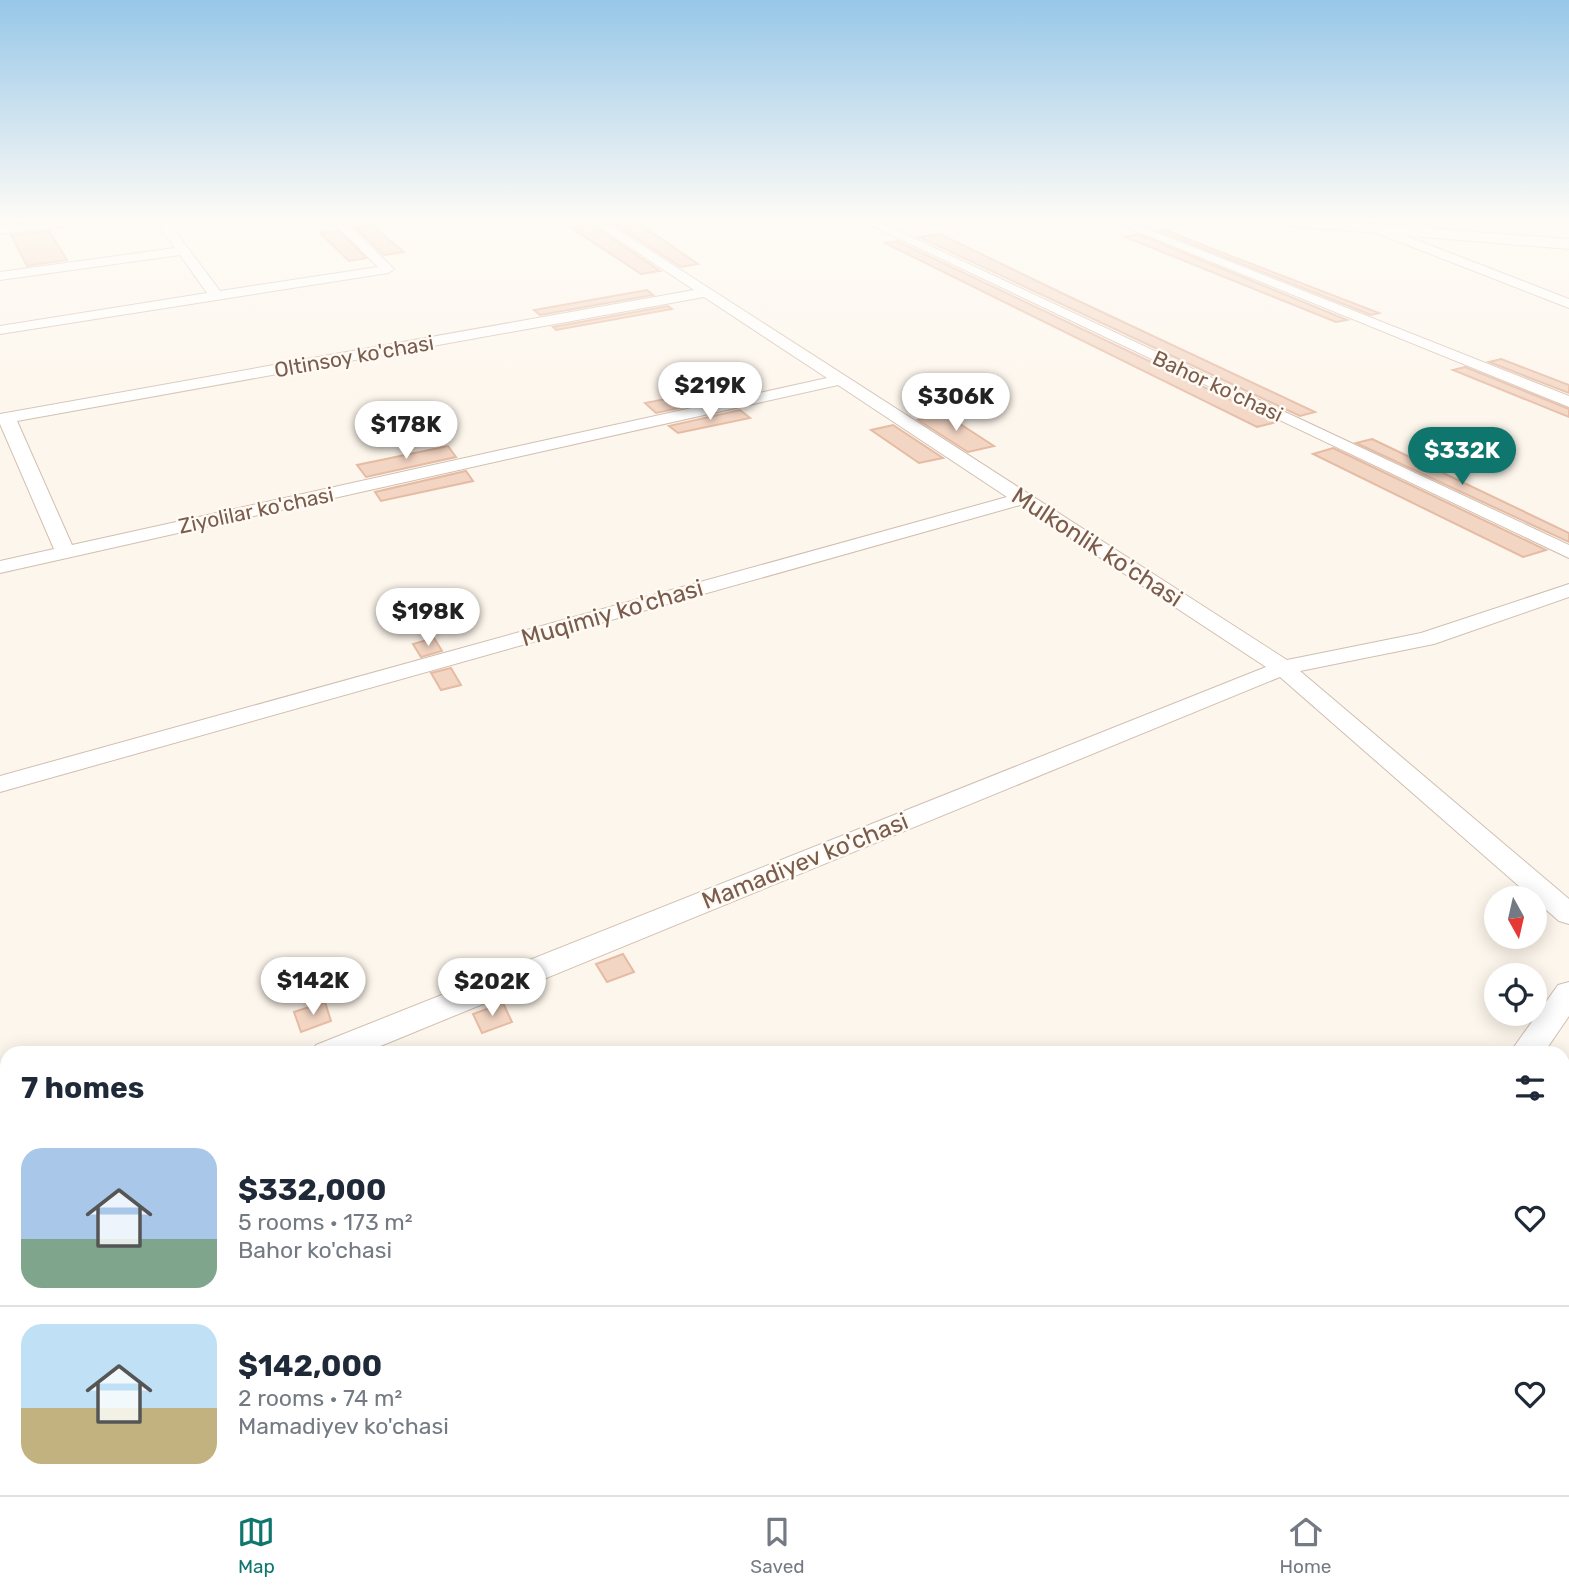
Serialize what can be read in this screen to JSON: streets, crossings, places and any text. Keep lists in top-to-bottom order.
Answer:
{
  "streets": {
    "street": [
      "Oltinsoy ko'chasi",
      "Bahor ko'chasi",
      "Ziyolilar ko'chasi",
      "Mulkonlik ko'chasi",
      "Muqimiy ko'chasi",
      "Mamadiyev ko'chasi"
    ]
  },
  "crossings": [
    ["Oltinsoy ko'chasi", "Mulkonlik ko'chasi"],
    ["Ziyolilar ko'chasi", "Mulkonlik ko'chasi"],
    ["Mulkonlik ko'chasi", "Muqimiy ko'chasi"],
    ["Mulkonlik ko'chasi", "Mamadiyev ko'chasi"]
  ],
  "north": "bottom",
  "page": {
    "price": [
      "$219K",
      "$306K",
      "$178K",
      "$332K",
      "$198K",
      "$142K",
      "$202K"
    ],
    "heading": "7 homes",
    "list": [
      {
        "name": "$332,000",
        "note": "5 rooms · 173 m² · Bahor ko'chasi"
      },
      {
        "name": "$142,000",
        "note": "2 rooms · 74 m² · Mamadiyev ko'chasi"
      }
    ],
    "tabs": ["Map", "Saved", "Home"]
  }
}
